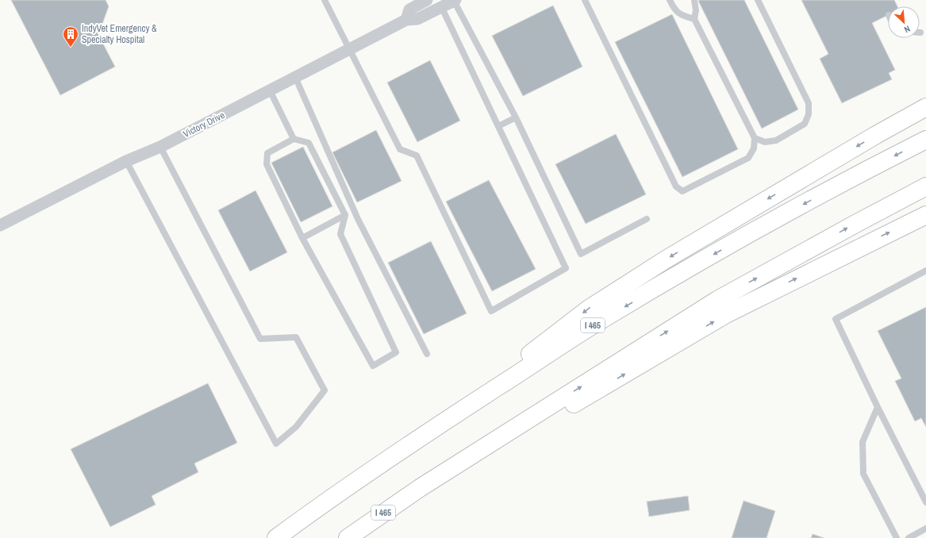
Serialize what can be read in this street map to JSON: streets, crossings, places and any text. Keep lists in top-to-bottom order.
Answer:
{
  "streets": {
    "highway": ["I 465"],
    "street": ["Victory Drive"]
  },
  "places": {
    "building": ["IndyVet Emergency & Specialty Hospital"]
  },
  "north": "bottom right"
}
